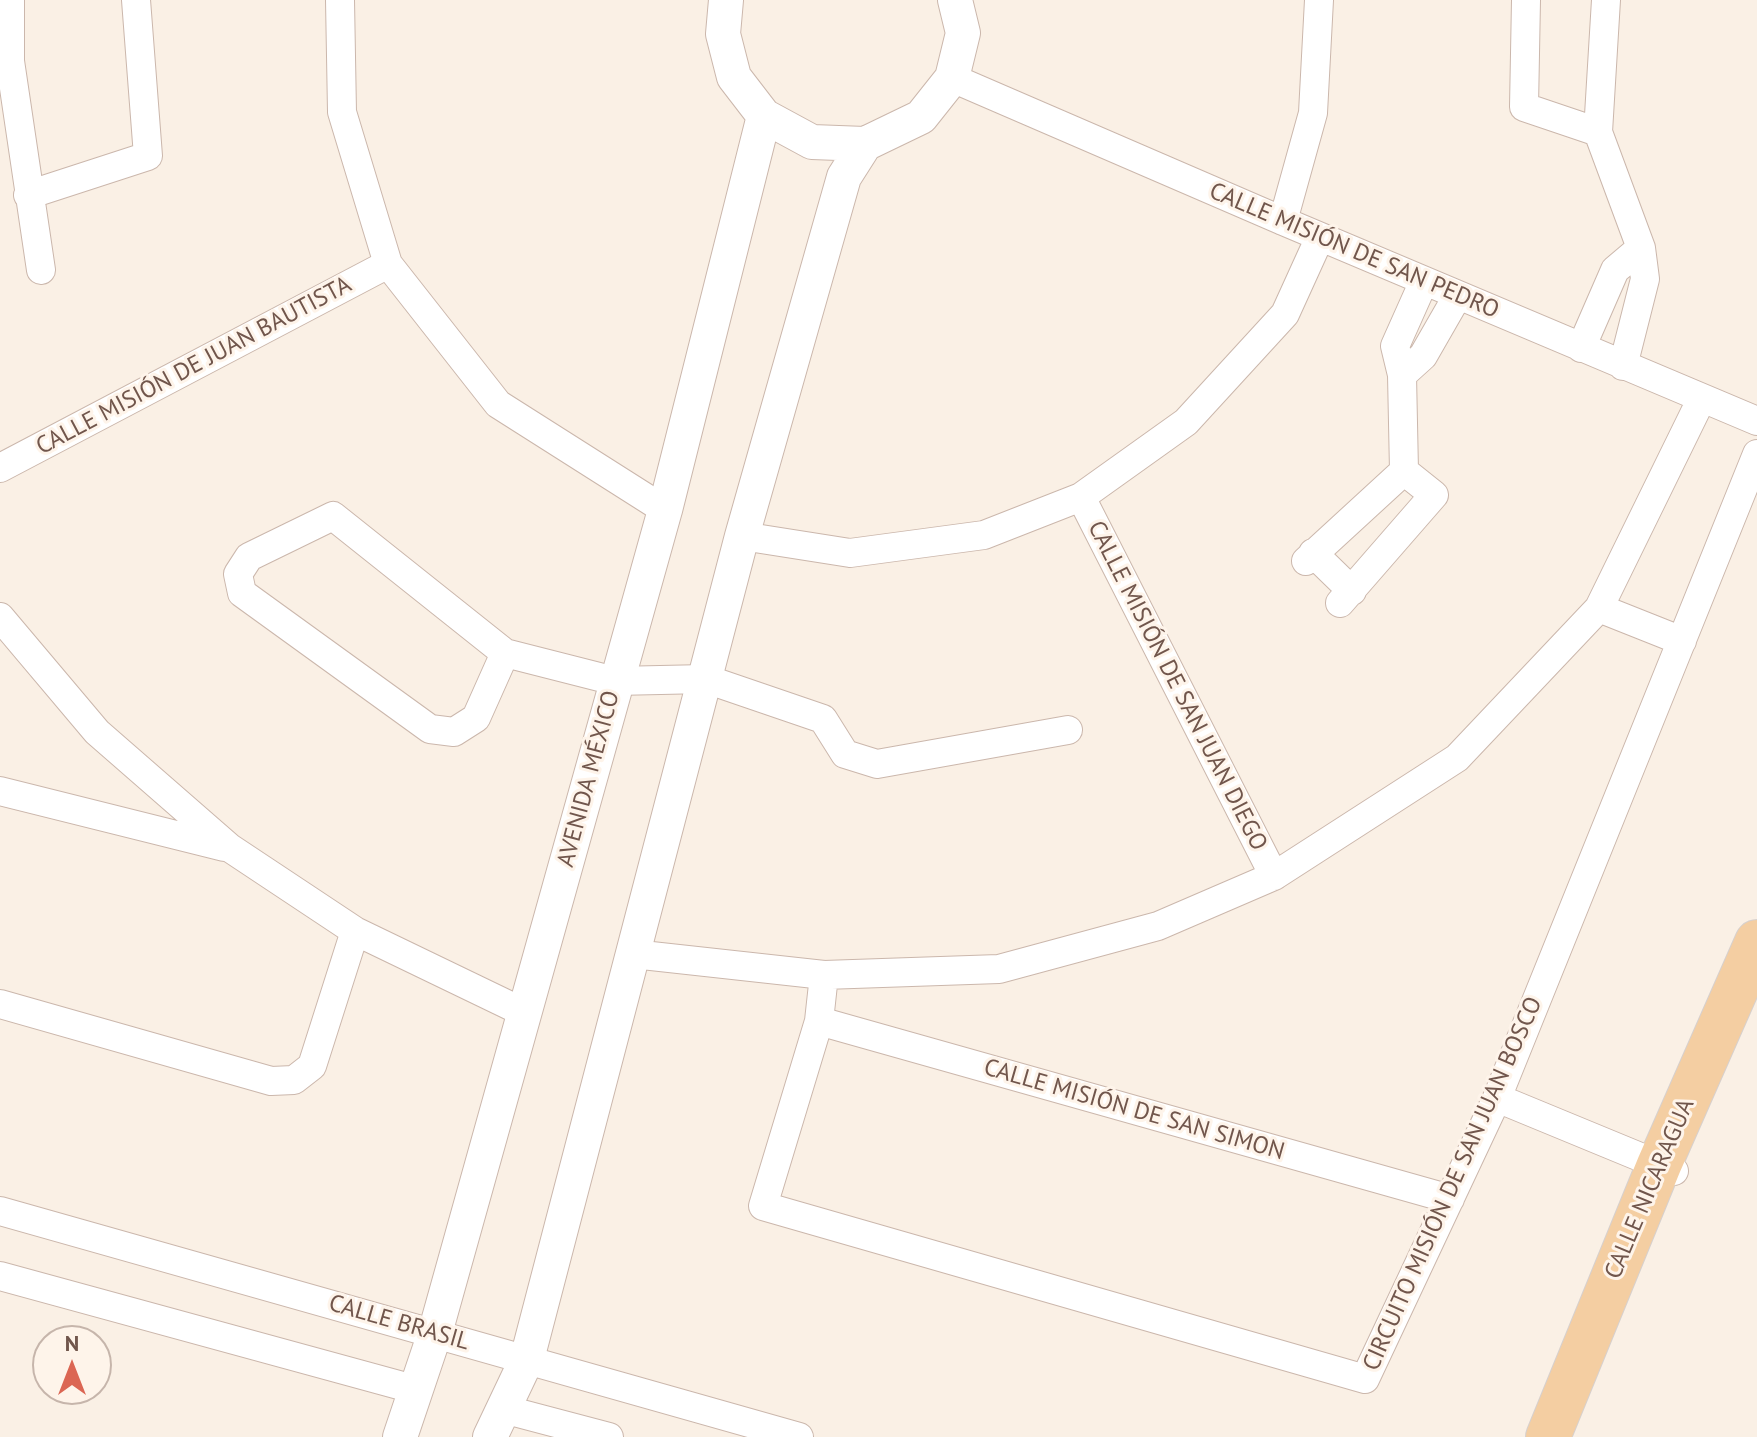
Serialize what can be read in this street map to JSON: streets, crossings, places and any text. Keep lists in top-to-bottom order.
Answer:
{
  "streets": {
    "main road": ["CALLE NICARAGUA"],
    "street": [
      "CALLE MISIÓN DE SAN PEDRO",
      "CALLE MISIÓN DE JUAN BAUTISTA",
      "CALLE MISIÓN DE SAN JUAN DIEGO",
      "AVENIDA MÉXICO",
      "CALLE MISIÓN DE SAN SIMON",
      "CIRCUITO MISIÓN DE SAN JUAN BOSCO",
      "CALLE BRASIL"
    ]
  },
  "crossings": [
    ["AVENIDA MÉXICO", "CALLE BRASIL"],
    ["CALLE MISIÓN DE SAN SIMON", "CIRCUITO MISIÓN DE SAN JUAN BOSCO"]
  ],
  "north": "top"
}
